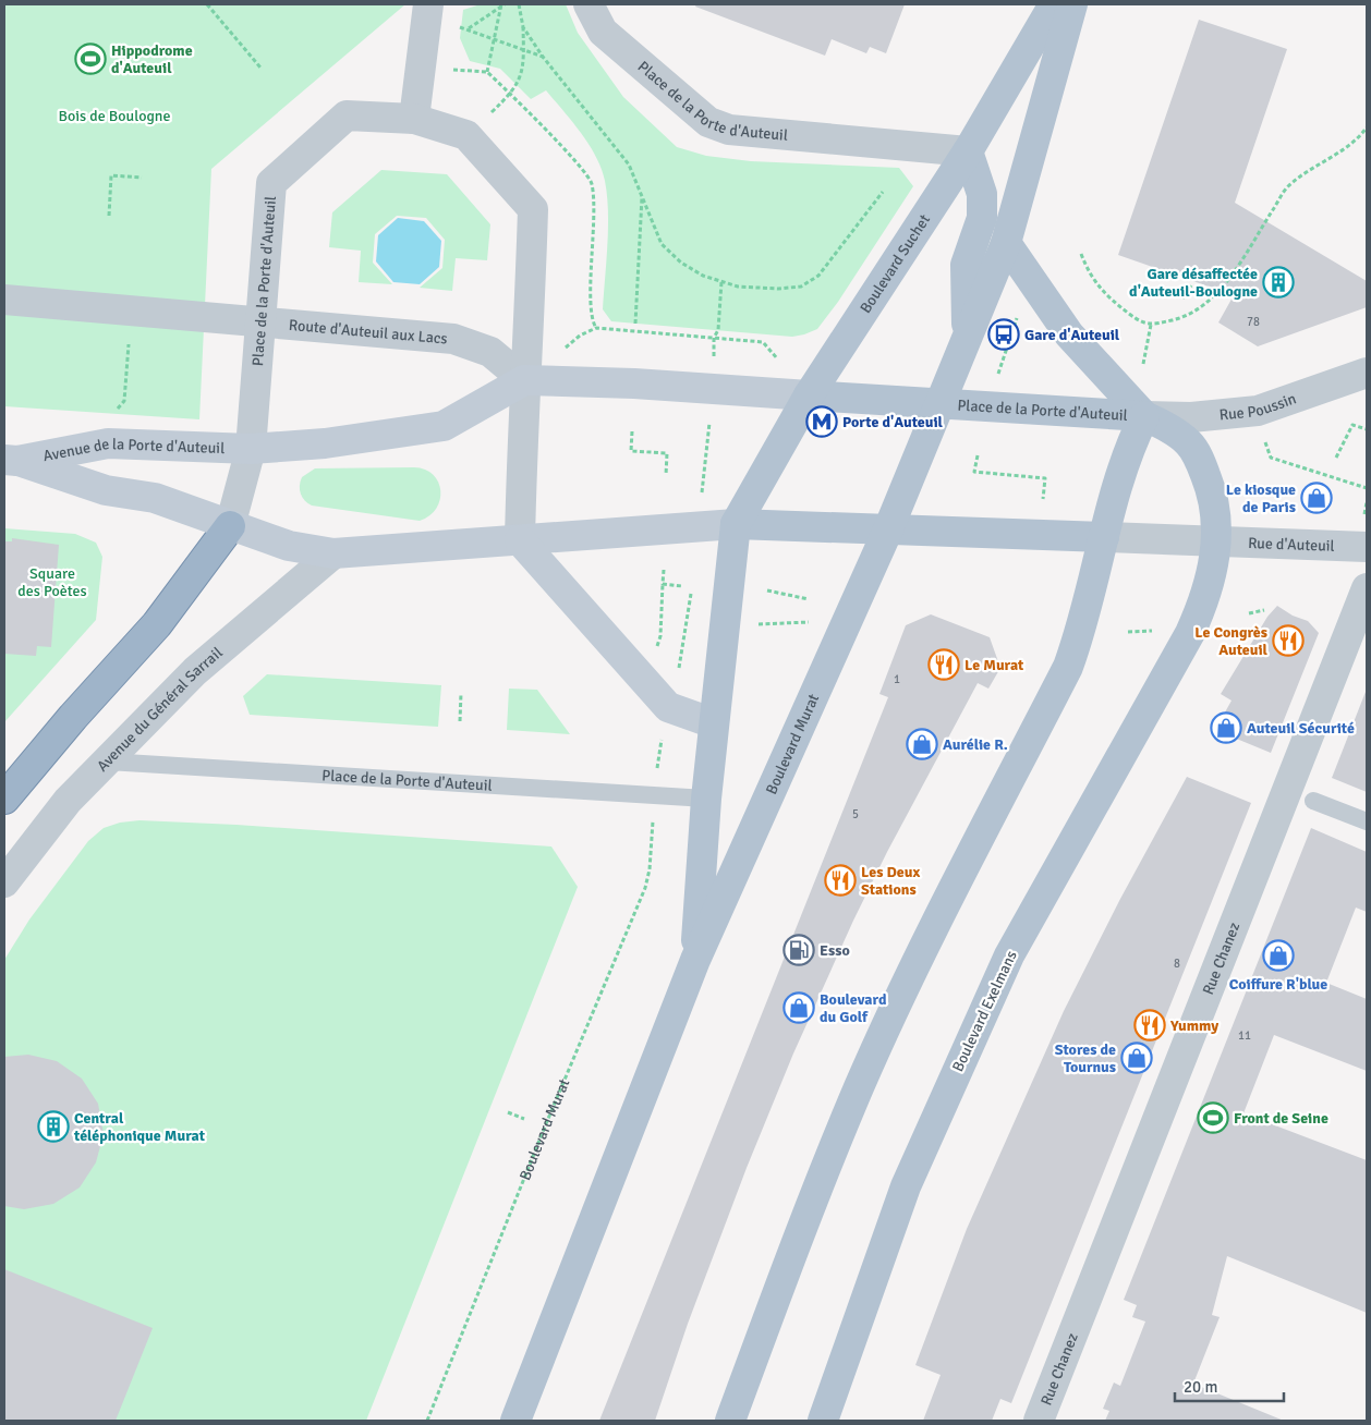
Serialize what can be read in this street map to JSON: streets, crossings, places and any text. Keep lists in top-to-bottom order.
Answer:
{
  "streets": {
    "main road": [
      "Place de la Porte d'Auteuil",
      "Boulevard Suchet",
      "Avenue de la Porte d'Auteuil",
      "Boulevard Murat",
      "Boulevard Exelmans"
    ],
    "street": [
      "Route d'Auteuil aux Lacs",
      "Rue Poussin",
      "Rue d'Auteuil",
      "Avenue du Général Sarrail",
      "Rue Chanez"
    ]
  },
  "crossings": [
    ["Place de la Porte d'Auteuil", "Boulevard Suchet"],
    ["Place de la Porte d'Auteuil", "Route d'Auteuil aux Lacs"],
    ["Place de la Porte d'Auteuil", "Rue Poussin"],
    ["Place de la Porte d'Auteuil", "Avenue de la Porte d'Auteuil"],
    ["Place de la Porte d'Auteuil", "Rue d'Auteuil"],
    ["Place de la Porte d'Auteuil", "Avenue du Général Sarrail"],
    ["Place de la Porte d'Auteuil", "Boulevard Murat"],
    ["Place de la Porte d'Auteuil", "Boulevard Exelmans"],
    ["Boulevard Suchet", "Boulevard Murat"]
  ],
  "parks": ["Bois de Boulogne", "Square des Poètes"],
  "places": {
    "sports": ["Hippodrome d'Auteuil", "Front de Seine"],
    "building": ["Gare désaffectée d'Auteuil-Boulogne", "Central téléphonique Murat"],
    "bus stop": ["Gare d'Auteuil"],
    "metro station": ["Porte d'Auteuil"],
    "shop": [
      "Le kiosque de Paris",
      "Auteuil Sécurité",
      "Aurélie R.",
      "Coiffure R'blue",
      "Boulevard du Golf",
      "Stores de Tournus"
    ],
    "restaurant": [
      "Le Congrès Auteuil",
      "Le Murat",
      "Les Deux Stations",
      "Yummy"
    ],
    "fuel station": ["Esso"]
  },
  "house_numbers": [
    "78",
    "1",
    "5",
    "8",
    "11"
  ],
  "scale_bar": "20 m"
}
